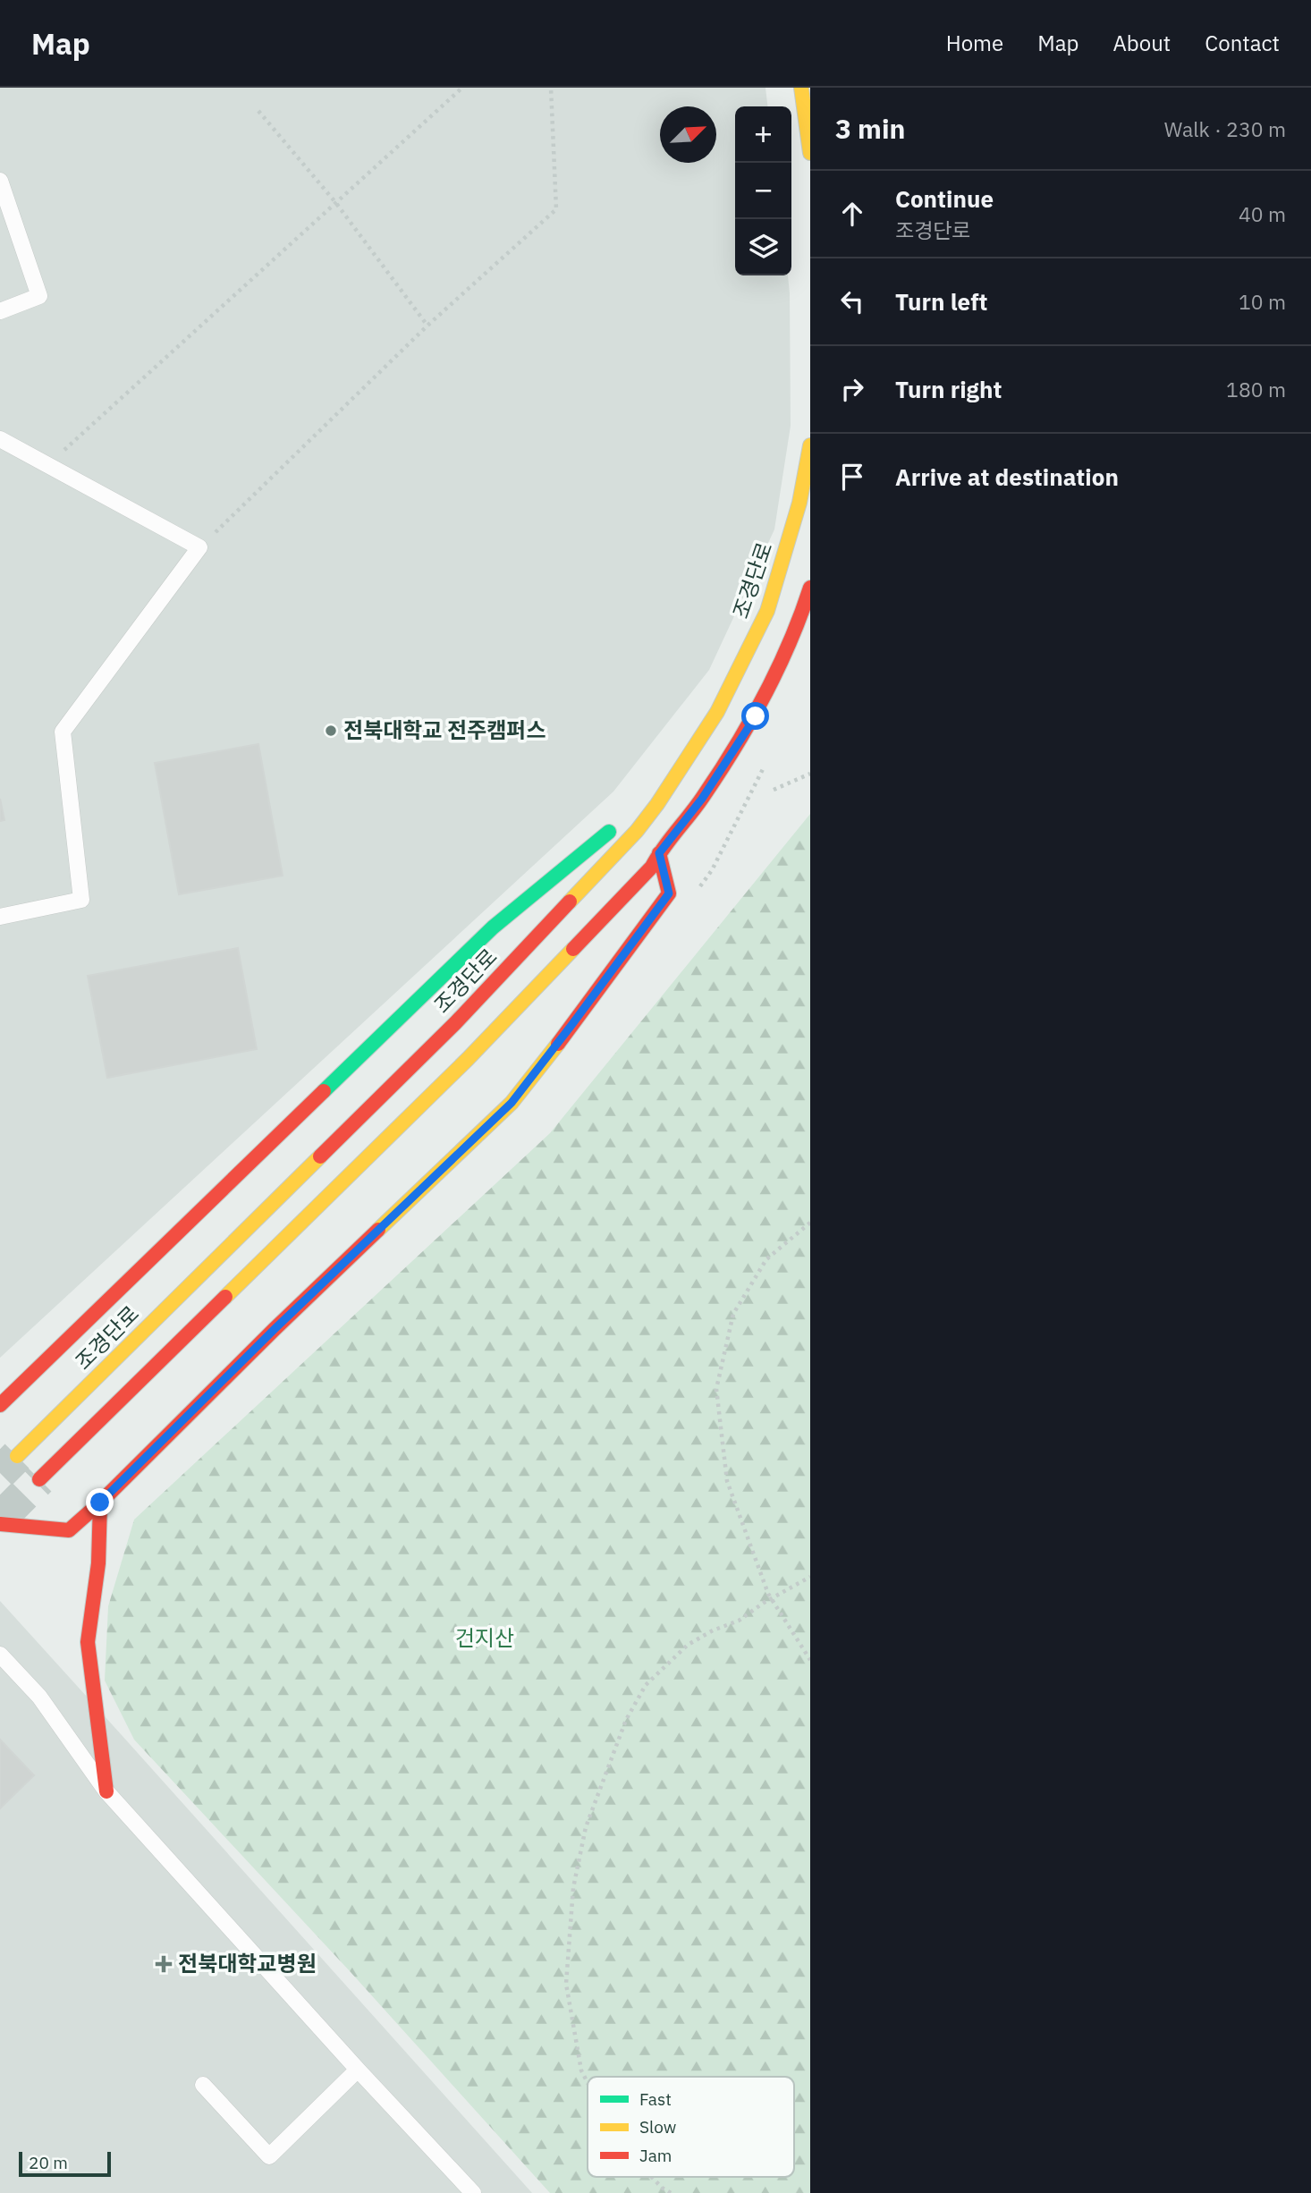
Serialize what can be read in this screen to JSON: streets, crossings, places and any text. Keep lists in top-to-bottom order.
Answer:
{
  "streets": {
    "street": ["조경단로"]
  },
  "parks": ["건지산"],
  "places": {
    "other": ["전북대학교 전주캠퍼스"],
    "health": ["전북대학교병원"]
  },
  "legend": ["Fast", "Slow", "Jam"],
  "scale_bar": "20 m",
  "north": "top right",
  "page": {
    "header": "Map",
    "nav": [
      "Home",
      "Map",
      "About",
      "Contact"
    ],
    "heading": ["3 min", "Walk · 230 m"],
    "map_buttons": ["+", "−"],
    "list": [
      ["Continue", "조경단로", "40 m"],
      ["Turn left", "10 m"],
      ["Turn right", "180 m"],
      "Arrive at destination"
    ],
    "scale": "20 m"
  }
}
